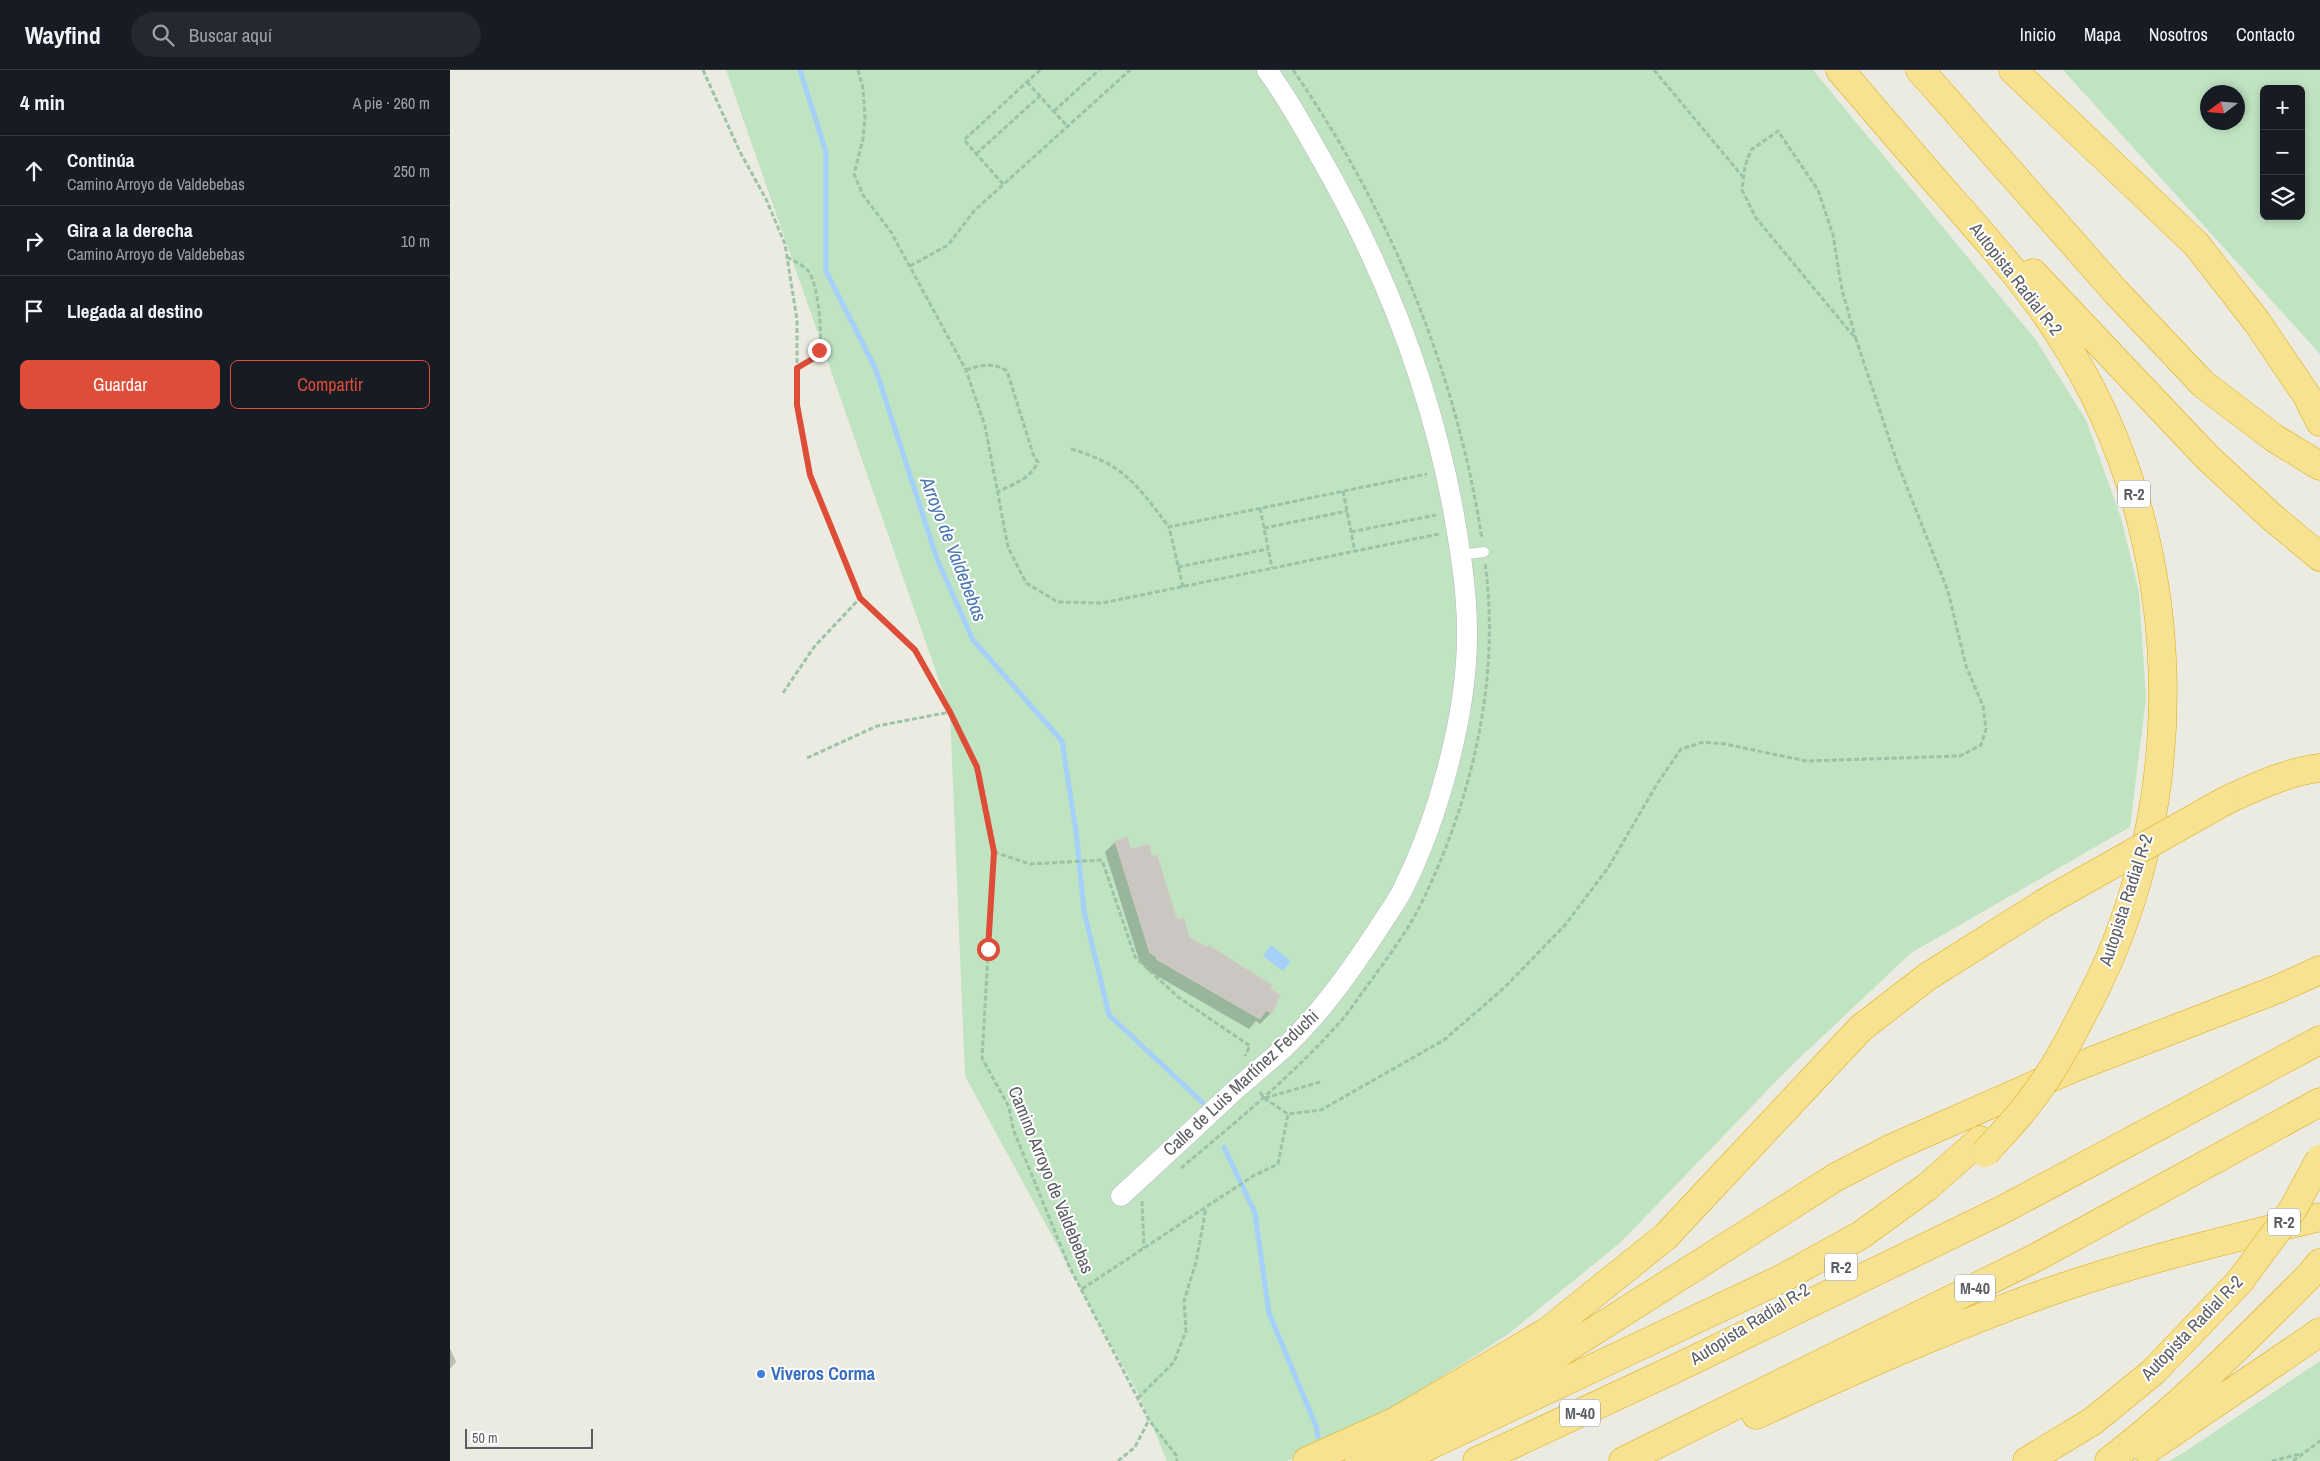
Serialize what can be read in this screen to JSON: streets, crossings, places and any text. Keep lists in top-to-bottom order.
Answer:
{
  "streets": {
    "highway": ["Autopista Radial R-2", "R-2", "M-40"],
    "street": ["Calle de Luis Martínez Feduchi"],
    "path": ["Camino Arroyo de Valdebebas"]
  },
  "crossings": [
    ["Autopista Radial R-2", "M-40"]
  ],
  "water": ["Arroyo de Valdebebas"],
  "places": ["Viveros Corma"],
  "scale_bar": "50 m",
  "north": "left",
  "page": {
    "header": "Wayfind",
    "search": "Buscar aquí",
    "nav": [
      "Inicio",
      "Mapa",
      "Nosotros",
      "Contacto"
    ],
    "heading": ["4 min", "A pie · 260 m"],
    "map_buttons": ["+", "−"],
    "list": [
      ["Continúa", "Camino Arroyo de Valdebebas", "250 m"],
      ["Gira a la derecha", "Camino Arroyo de Valdebebas", "10 m"],
      "Llegada al destino"
    ],
    "buttons": ["Guardar", "Compartir"],
    "scale": "50 m"
  }
}
